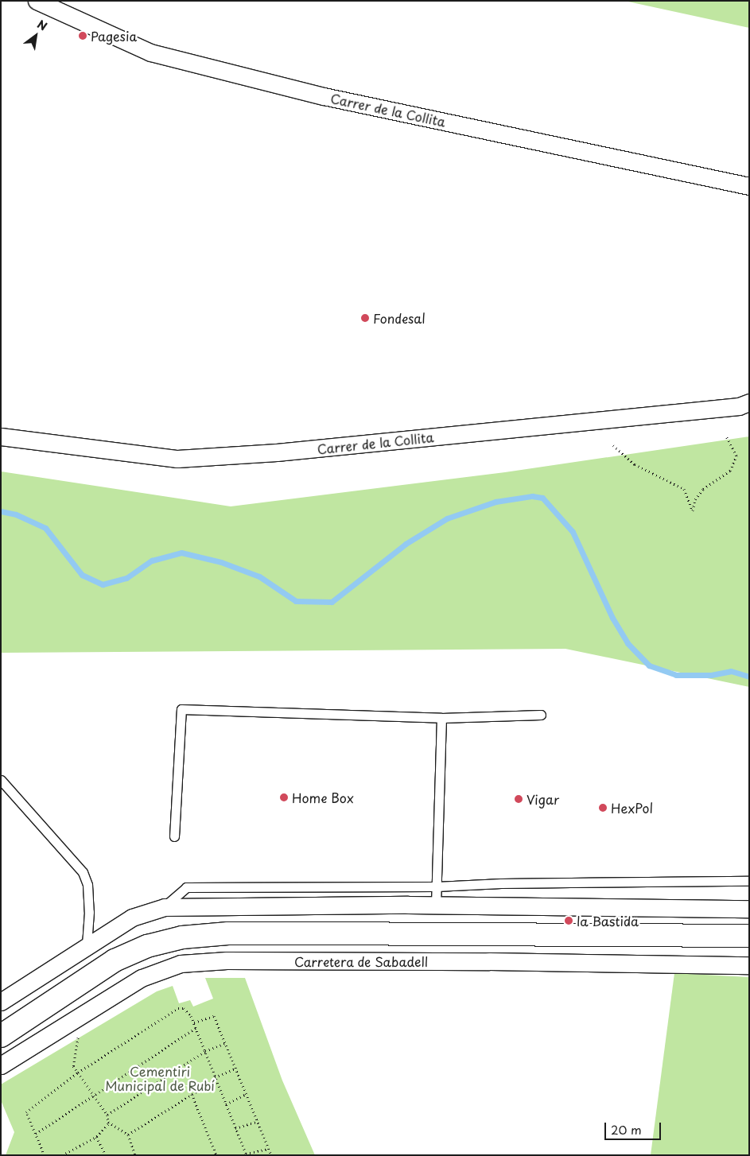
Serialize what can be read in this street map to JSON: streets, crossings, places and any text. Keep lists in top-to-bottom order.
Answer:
{
  "streets": {
    "street": ["Carrer de la Collita", "Carretera de Sabadell"]
  },
  "parks": ["Cementiri Municipal de Rubí"],
  "places": [
    "Pagesia",
    "Fondesal",
    "Home Box",
    "Vigar",
    "HexPol",
    "la Bastida"
  ],
  "scale_bar": "20 m",
  "north": "top right"
}
